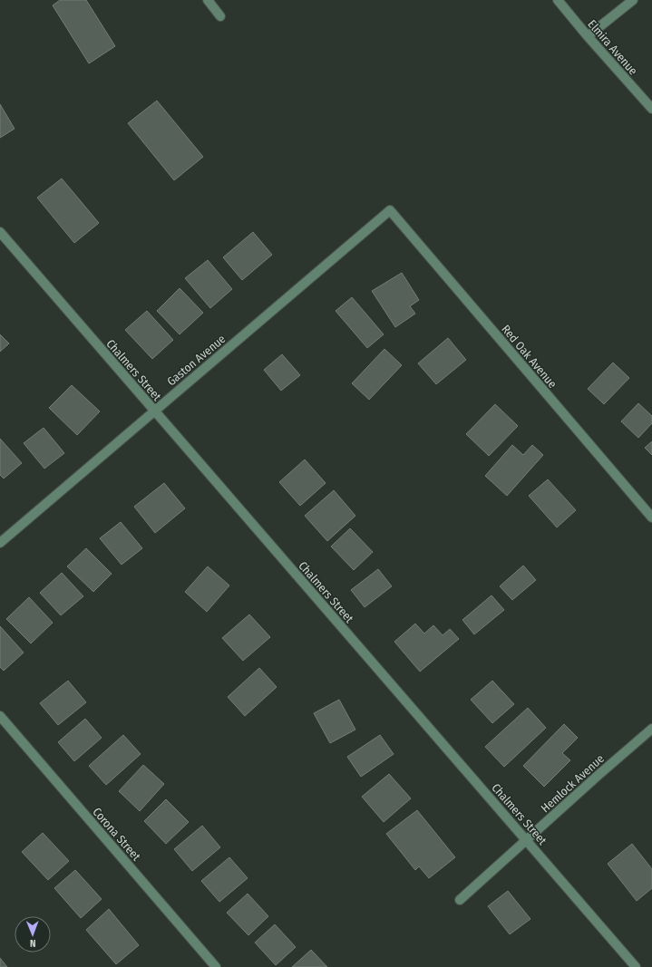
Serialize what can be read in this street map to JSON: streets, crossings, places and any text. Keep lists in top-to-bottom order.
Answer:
{
  "streets": {
    "street": [
      "Elmira Avenue",
      "Red Oak Avenue",
      "Gaston Avenue",
      "Chalmers Street",
      "Hemlock Avenue",
      "Corona Street"
    ]
  },
  "crossings": [
    ["Red Oak Avenue", "Gaston Avenue"],
    ["Gaston Avenue", "Chalmers Street"],
    ["Chalmers Street", "Hemlock Avenue"]
  ],
  "north": "bottom"
}
